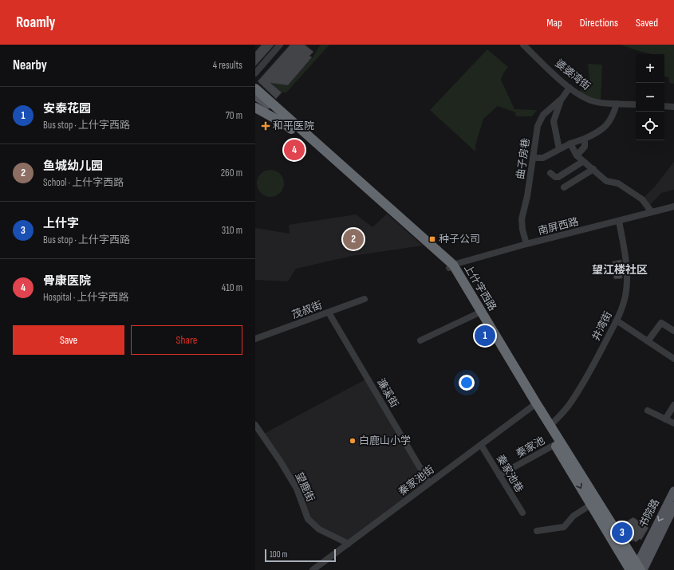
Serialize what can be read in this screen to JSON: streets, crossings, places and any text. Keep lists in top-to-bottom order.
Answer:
{
  "streets": {
    "highway": ["上什字西路"],
    "main road": ["书院路"],
    "street": [
      "婆婆湾街",
      "曲子房巷",
      "南屏西路",
      "茂叔街",
      "井湾街",
      "濂溪街",
      "秦家池",
      "秦家池巷",
      "秦家池街",
      "望鹿街"
    ]
  },
  "crossings": [
    ["婆婆湾街", "曲子房巷"],
    ["曲子房巷", "南屏西路"],
    ["南屏西路", "上什字西路"],
    ["南屏西路", "井湾街"],
    ["上什字西路", "井湾街"],
    ["上什字西路", "秦家池"],
    ["上什字西路", "秦家池街"],
    ["上什字西路", "书院路"],
    ["茂叔街", "濂溪街"],
    ["濂溪街", "秦家池街"],
    ["秦家池", "秦家池巷"],
    ["秦家池巷", "秦家池街"],
    ["秦家池街", "望鹿街"]
  ],
  "districts": ["望江楼社区"],
  "places": {
    "health": ["和平医院"],
    "transit": ["种子公司"],
    "other": ["白鹿山小学"]
  },
  "scale_bar": "100 m",
  "page": {
    "header": "Roamly",
    "nav": ["Map", "Directions", "Saved"],
    "heading": ["Nearby", "4 results"],
    "map_buttons": ["+", "−"],
    "list": [
      {
        "mark": "1",
        "name": "安泰花园",
        "note": "Bus stop · 上什字西路",
        "value": "70 m"
      },
      {
        "mark": "2",
        "name": "鱼城幼儿园",
        "note": "School · 上什字西路",
        "value": "260 m"
      },
      {
        "mark": "3",
        "name": "上什字",
        "note": "Bus stop · 上什字西路",
        "value": "310 m"
      },
      {
        "mark": "4",
        "name": "骨康医院",
        "note": "Hospital · 上什字西路",
        "value": "410 m"
      }
    ],
    "pins": [
      "4",
      "2",
      "1",
      "3"
    ],
    "buttons": ["Save", "Share"],
    "scale": "100 m"
  }
}
